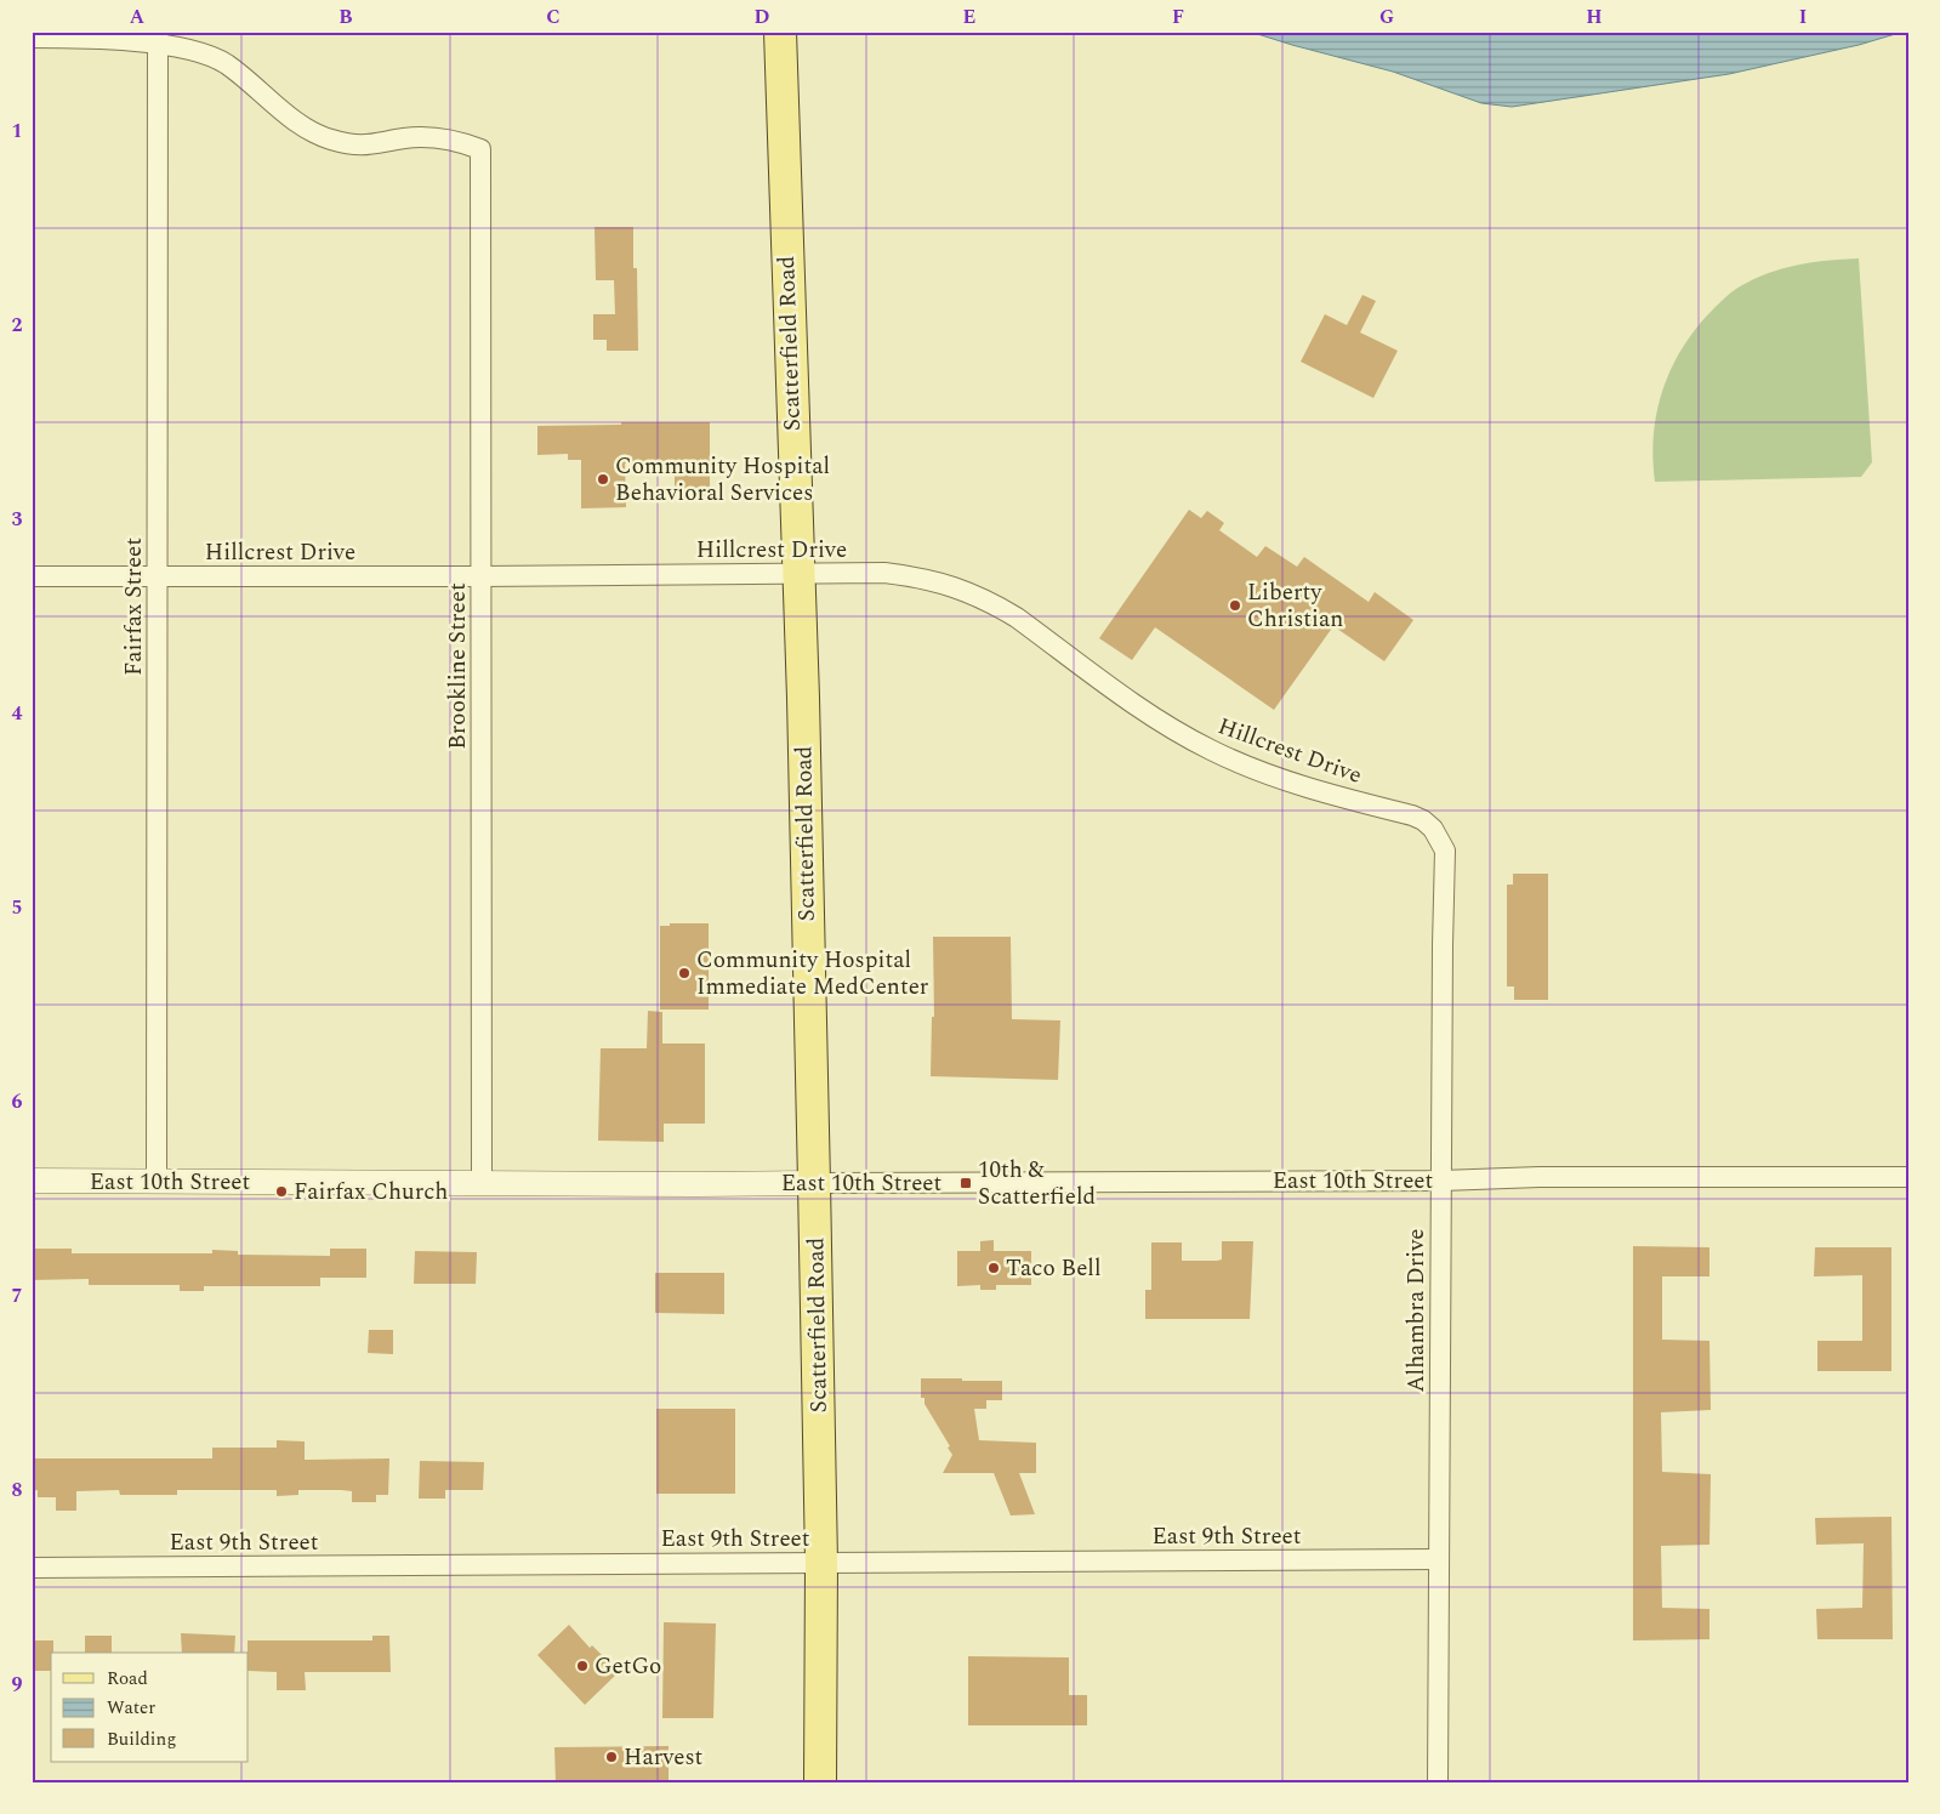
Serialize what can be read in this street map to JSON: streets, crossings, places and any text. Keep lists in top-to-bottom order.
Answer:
{
  "streets": {
    "main road": ["Scatterfield Road"],
    "street": [
      "Hillcrest Drive",
      "Fairfax Street",
      "Brookline Street",
      "East 10th Street",
      "Alhambra Drive",
      "East 9th Street"
    ]
  },
  "crossings": [
    ["Scatterfield Road", "Hillcrest Drive"],
    ["Scatterfield Road", "East 10th Street"],
    ["Scatterfield Road", "East 9th Street"],
    ["Hillcrest Drive", "Fairfax Street"],
    ["Hillcrest Drive", "Brookline Street"],
    ["Hillcrest Drive", "Alhambra Drive"],
    ["Fairfax Street", "Brookline Street"],
    ["Fairfax Street", "East 10th Street"],
    ["Brookline Street", "East 10th Street"],
    ["East 10th Street", "Alhambra Drive"],
    ["Alhambra Drive", "East 9th Street"]
  ],
  "places": {
    "other": [
      "Community Hospital Behavioral Services",
      "Liberty Christian",
      "Community Hospital Immediate MedCenter",
      "Fairfax Church",
      "Taco Bell",
      "GetGo",
      "Harvest"
    ],
    "transit": ["10th & Scatterfield"]
  },
  "legend": ["Road", "Water", "Building"],
  "grid": {
    "columns": [
      "A",
      "B",
      "C",
      "D",
      "E",
      "F",
      "G",
      "H",
      "I"
    ],
    "rows": [
      "1",
      "2",
      "3",
      "4",
      "5",
      "6",
      "7",
      "8",
      "9"
    ]
  }
}
